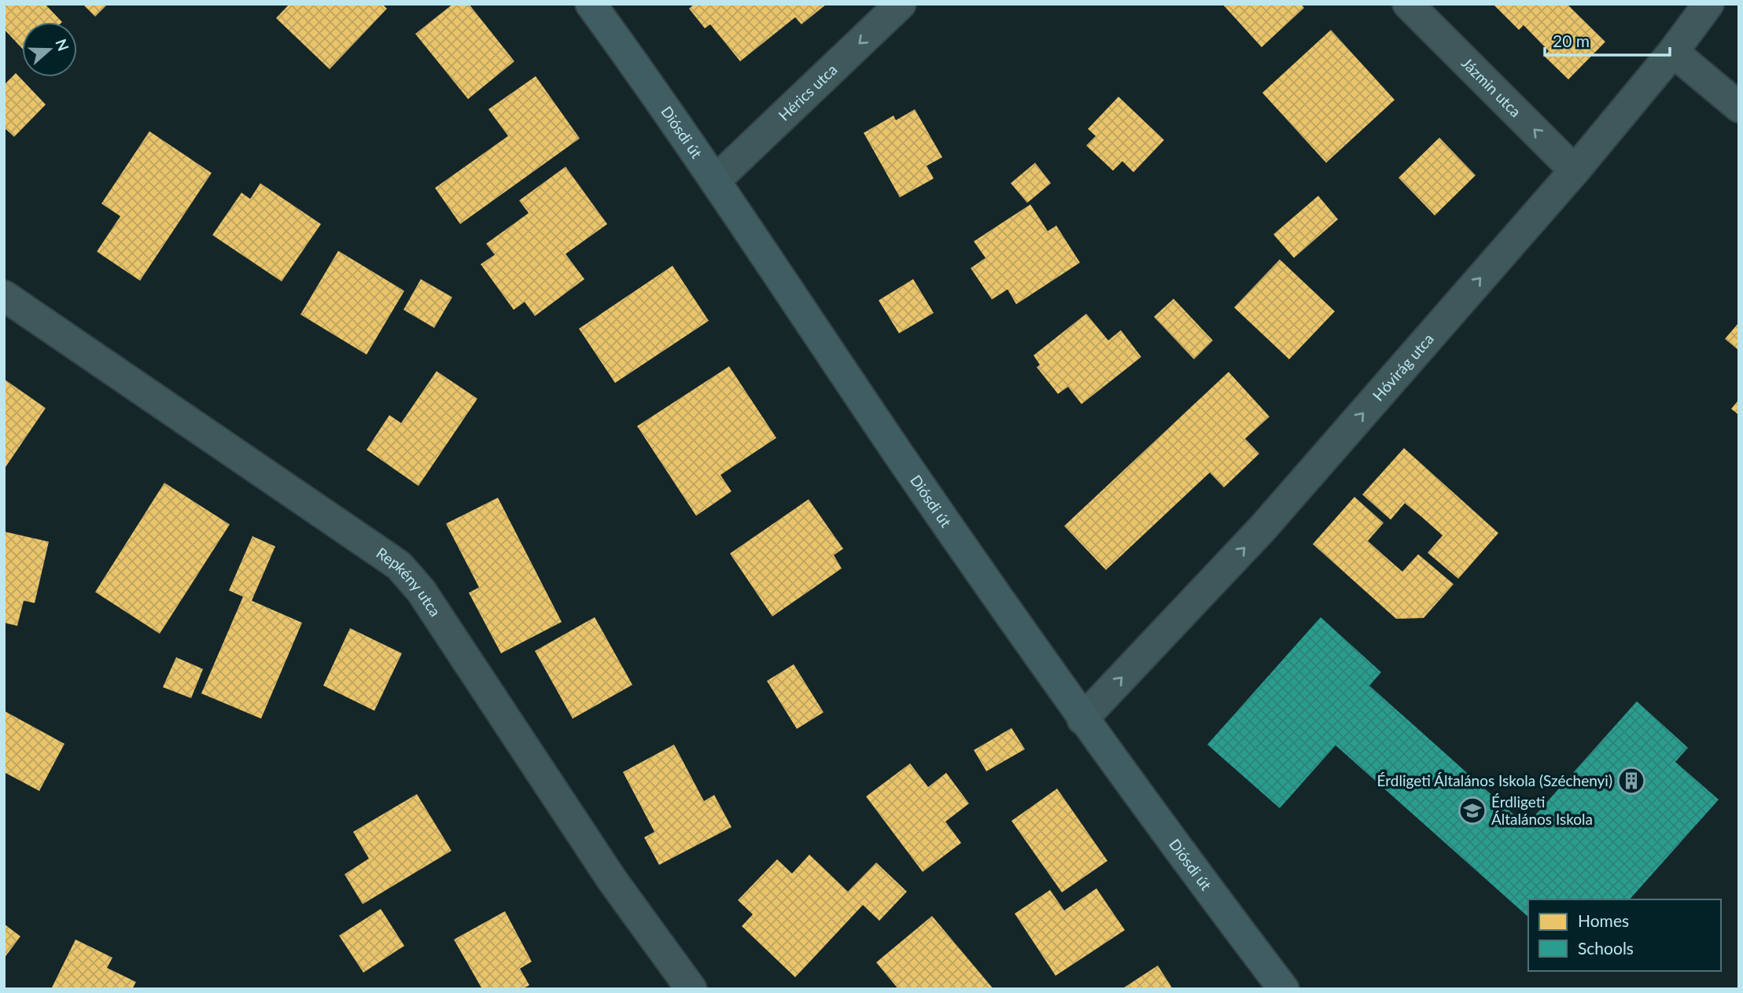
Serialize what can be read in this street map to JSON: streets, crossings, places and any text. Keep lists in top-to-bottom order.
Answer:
{
  "streets": {
    "main road": ["Diósdi út"],
    "street": [
      "Jázmin utca",
      "Hérics utca",
      "Hóvirág utca",
      "Repkény utca"
    ]
  },
  "crossings": [
    ["Jázmin utca", "Hóvirág utca"],
    ["Hérics utca", "Diósdi út"],
    ["Diósdi út", "Hóvirág utca"]
  ],
  "one_way": ["Jázmin utca", "Hérics utca", "Hóvirág utca"],
  "places": {
    "building": ["Érdligeti Általános Iskola (Széchenyi)"],
    "school or university": ["Érdligeti Általános Iskola"]
  },
  "legend": ["Homes", "Schools"],
  "scale_bar": "20 m",
  "north": "right"
}
